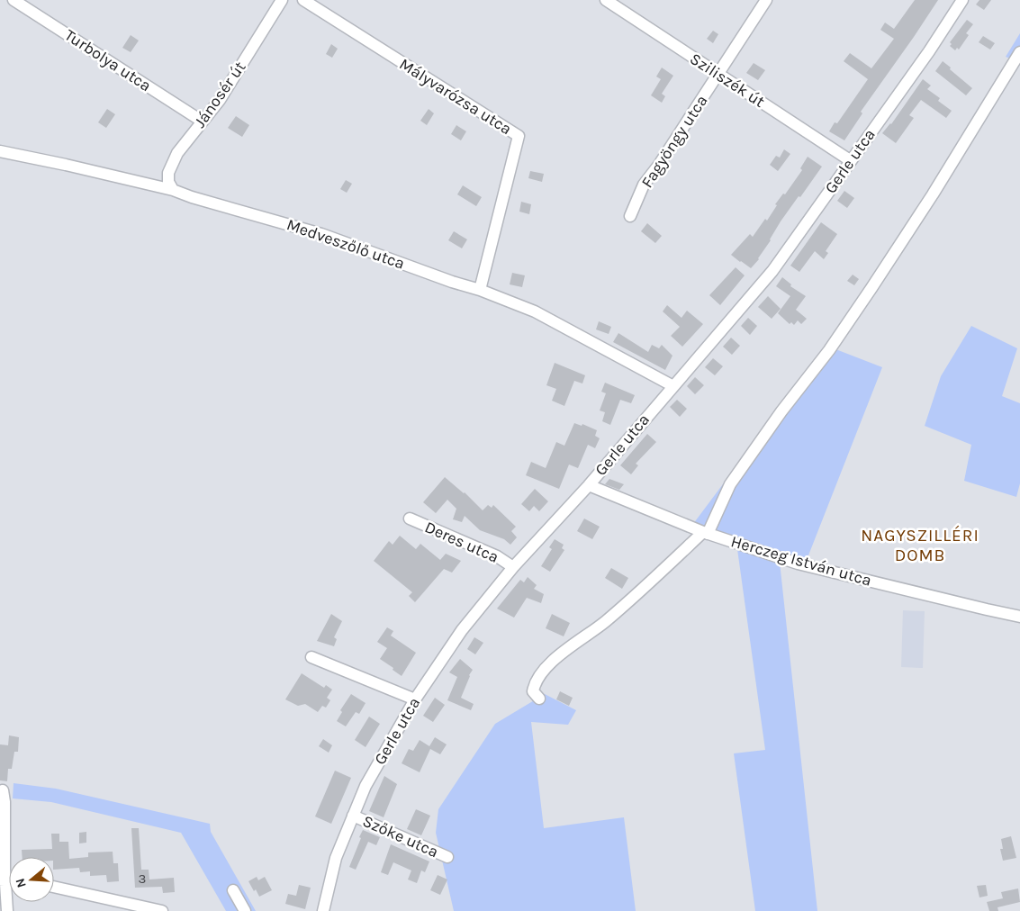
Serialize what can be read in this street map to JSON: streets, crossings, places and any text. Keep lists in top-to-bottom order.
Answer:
{
  "streets": {
    "street": [
      "Turbolya utca",
      "Sziliszék út",
      "Jánosér út",
      "Mályvarózsa utca",
      "Fagyöngy utca",
      "Gerle utca",
      "Medveszőlő utca",
      "Deres utca",
      "Herczeg István utca",
      "Szőke utca"
    ]
  },
  "crossings": [
    ["Turbolya utca", "Jánosér út"],
    ["Sziliszék út", "Fagyöngy utca"],
    ["Sziliszék út", "Gerle utca"],
    ["Jánosér út", "Medveszőlő utca"],
    ["Mályvarózsa utca", "Medveszőlő utca"],
    ["Gerle utca", "Medveszőlő utca"],
    ["Gerle utca", "Deres utca"],
    ["Gerle utca", "Herczeg István utca"],
    ["Gerle utca", "Szőke utca"]
  ],
  "districts": ["NAGYSZILLÉRI DOMB"],
  "house_numbers": ["3"],
  "north": "left"
}
